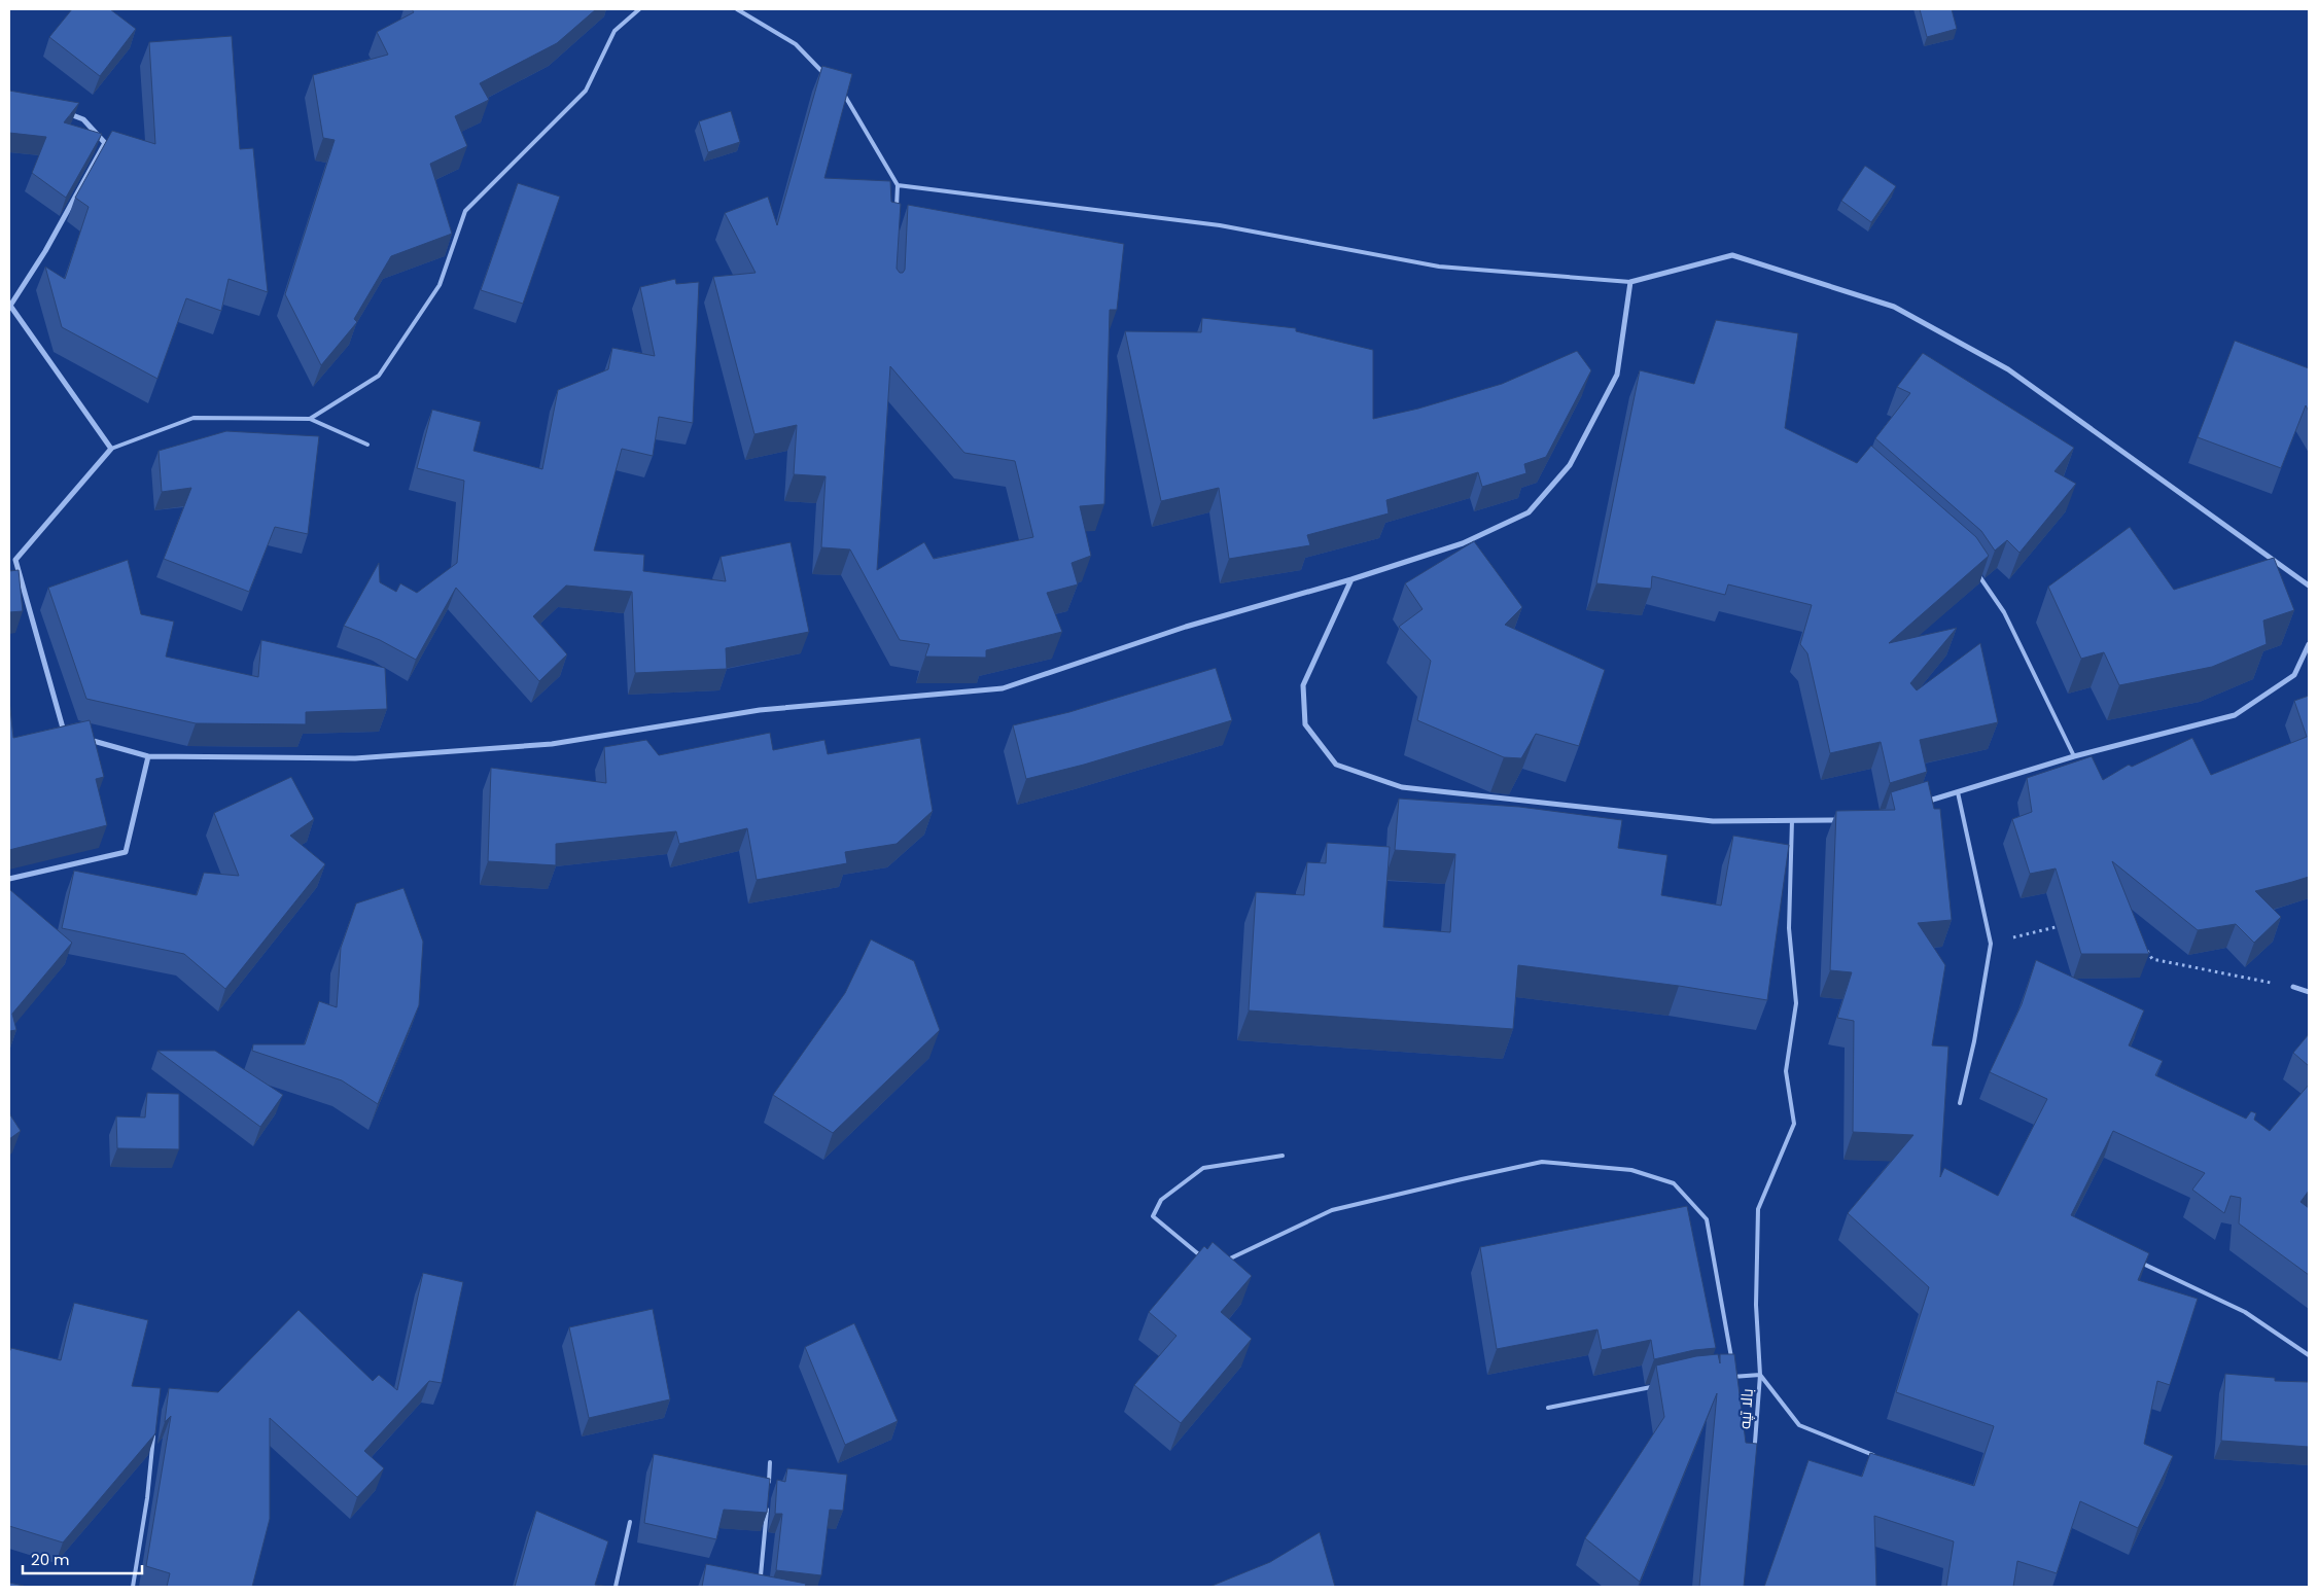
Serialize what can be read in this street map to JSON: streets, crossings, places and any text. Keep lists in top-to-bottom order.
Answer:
{
  "streets": {
    "lane": ["بالا تپه"]
  },
  "scale_bar": "20 m"
}
